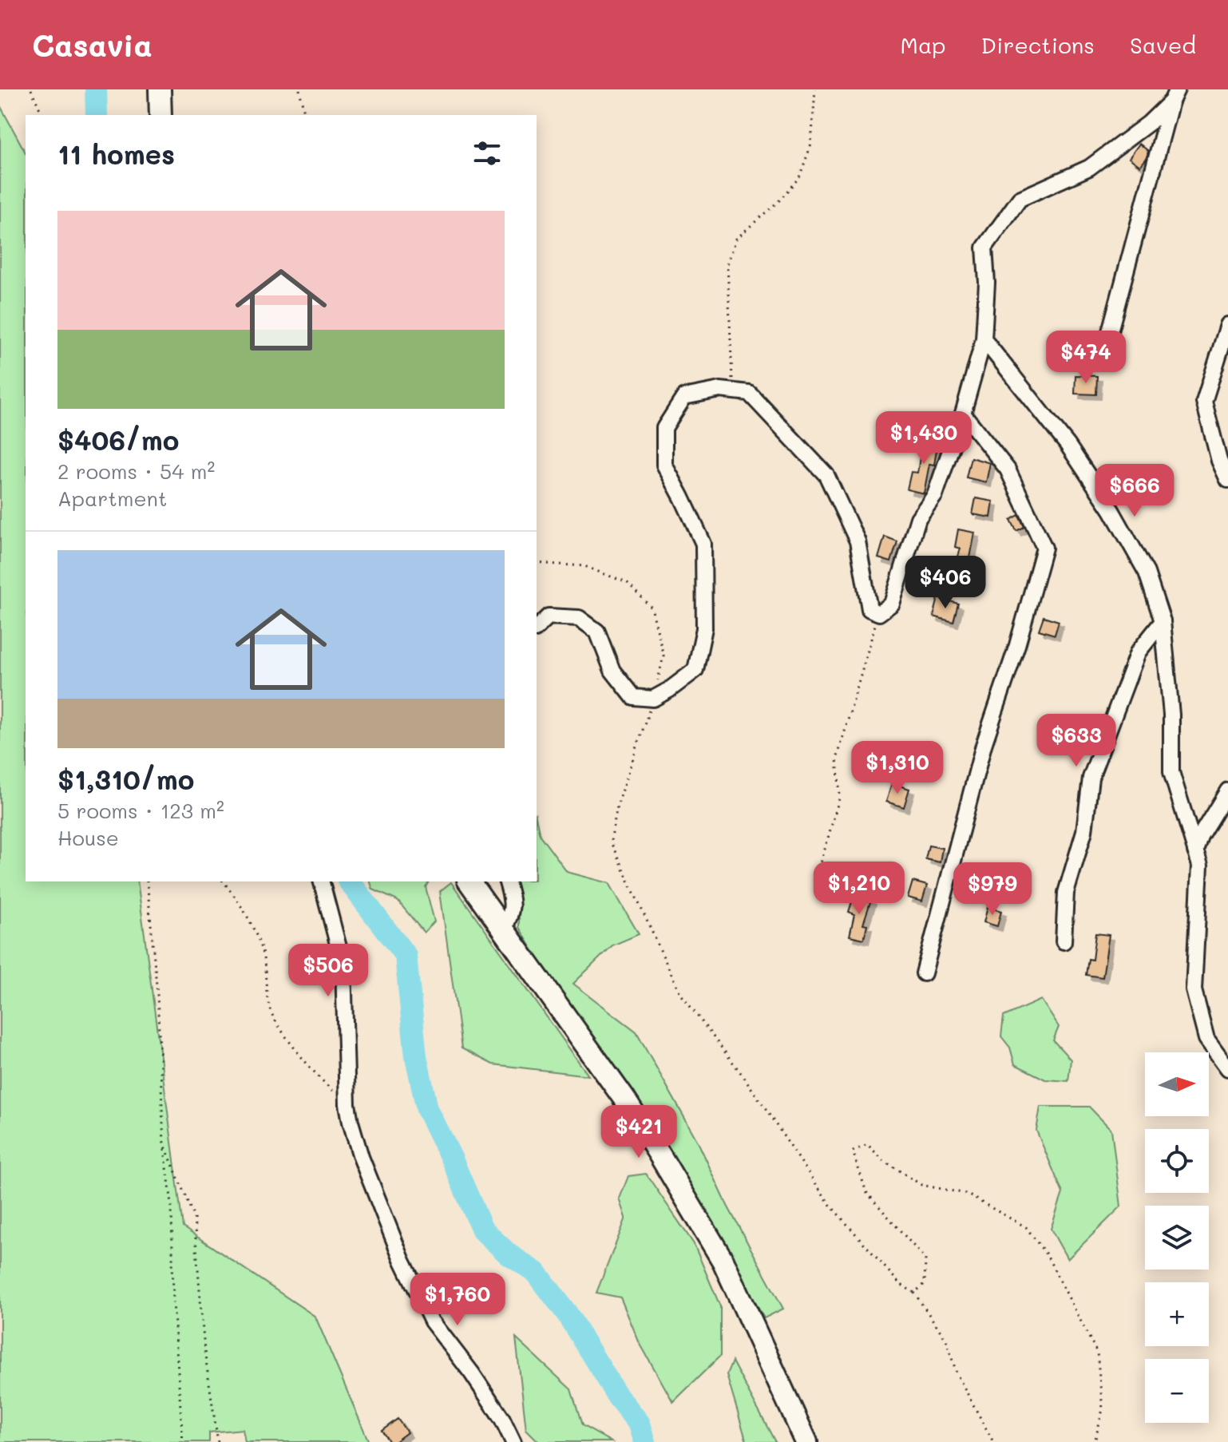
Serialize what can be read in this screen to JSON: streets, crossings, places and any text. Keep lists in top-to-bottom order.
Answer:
{
  "north": "right",
  "page": {
    "header": "Casavia",
    "nav": ["Map", "Directions", "Saved"],
    "heading": "11 homes",
    "list": [
      {
        "name": "$406/mo",
        "note": "2 rooms · 54 m² · Apartment"
      },
      {
        "name": "$1,310/mo",
        "note": "5 rooms · 123 m² · House"
      }
    ],
    "price": [
      "$474",
      "$1,430",
      "$666",
      "$406",
      "$633",
      "$1,310",
      "$1,210",
      "$979",
      "$506",
      "$421",
      "$1,760"
    ],
    "map_buttons": ["+", "−"]
  }
}
